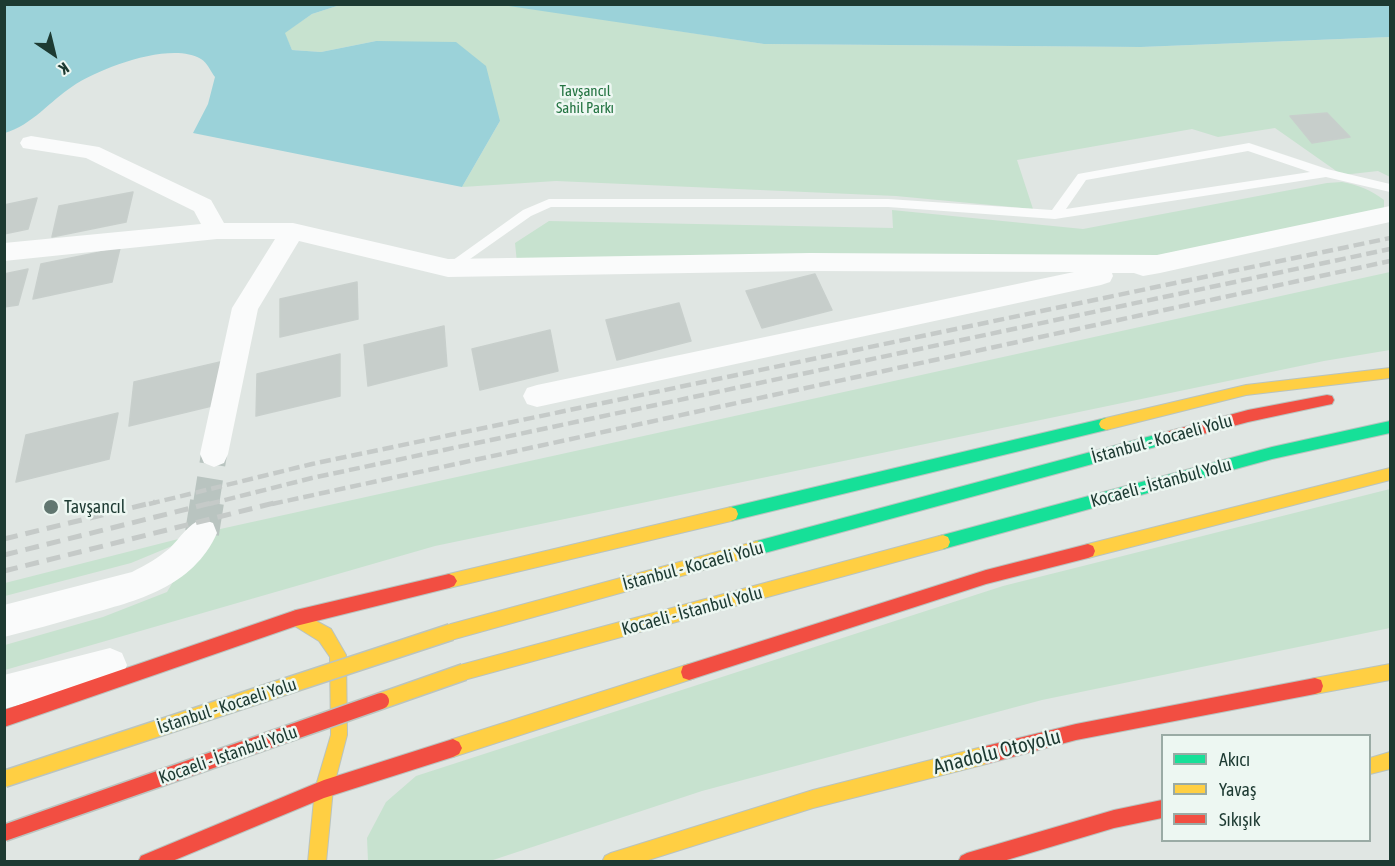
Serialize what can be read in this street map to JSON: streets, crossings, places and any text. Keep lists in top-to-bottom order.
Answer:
{
  "streets": {
    "main road": ["İstanbul - Kocaeli Yolu", "Kocaeli - İstanbul Yolu", "Anadolu Otoyolu"]
  },
  "parks": ["Tavşancıl Sahil Parkı"],
  "places": ["Tavşancıl"],
  "legend": ["Akıcı", "Yavaş", "Sıkışık"],
  "north": "bottom right"
}
